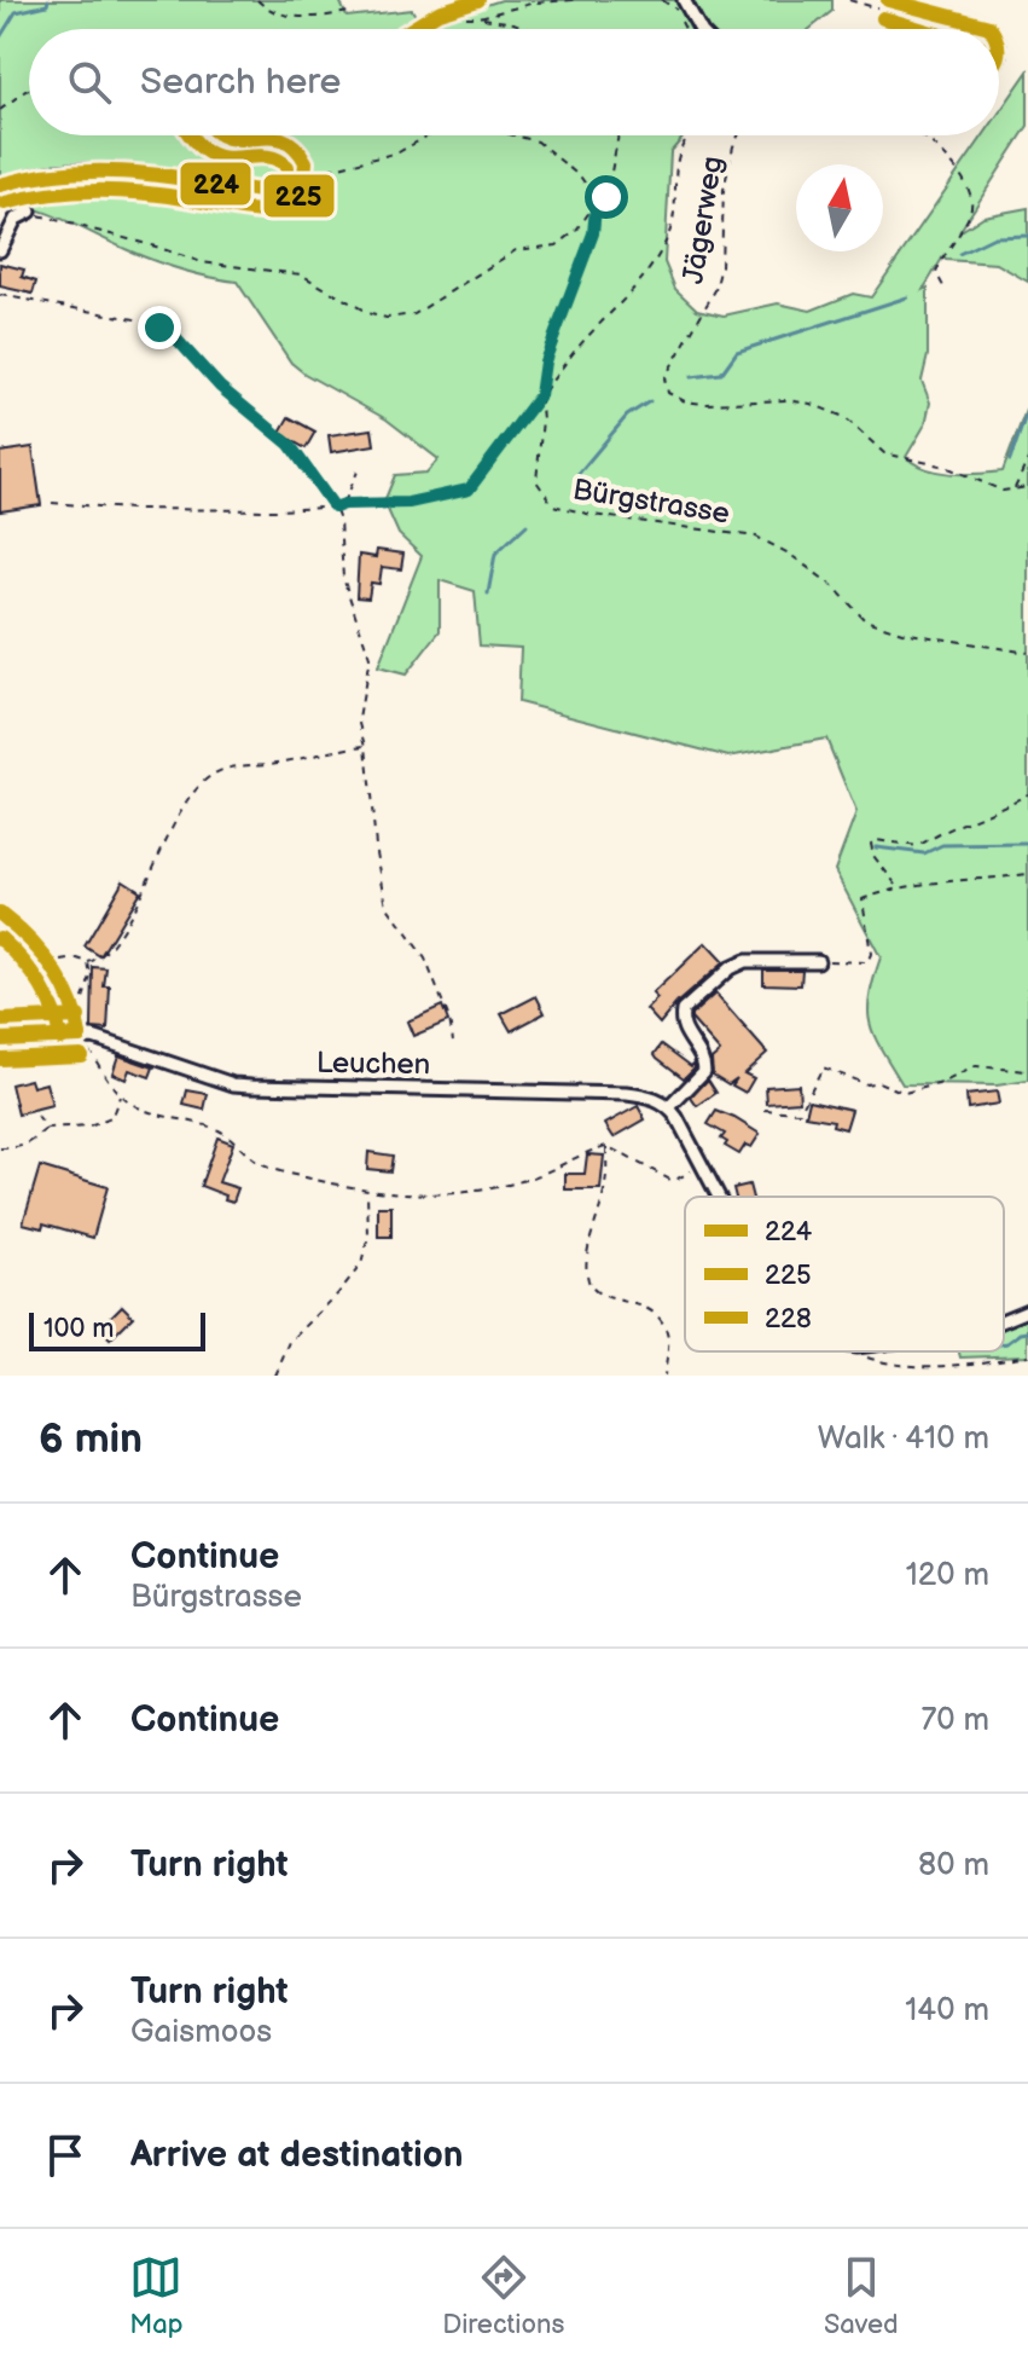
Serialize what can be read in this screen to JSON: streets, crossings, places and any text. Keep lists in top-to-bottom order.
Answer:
{
  "streets": {
    "street": ["Leuchen"],
    "path": ["Jägerweg", "Bürgstrasse"]
  },
  "lines": ["transit line 224", "transit line 225", "transit line 228"],
  "legend": ["224", "225", "228"],
  "scale_bar": "100 m",
  "north": "top",
  "page": {
    "search": "Search here",
    "scale": "100 m",
    "heading": ["6 min", "Walk · 410 m"],
    "list": [
      ["Continue", "Bürgstrasse", "120 m"],
      ["Continue", "70 m"],
      ["Turn right", "80 m"],
      ["Turn right", "Gaismoos", "140 m"],
      "Arrive at destination"
    ],
    "nav": ["Map", "Directions", "Saved"]
  }
}
